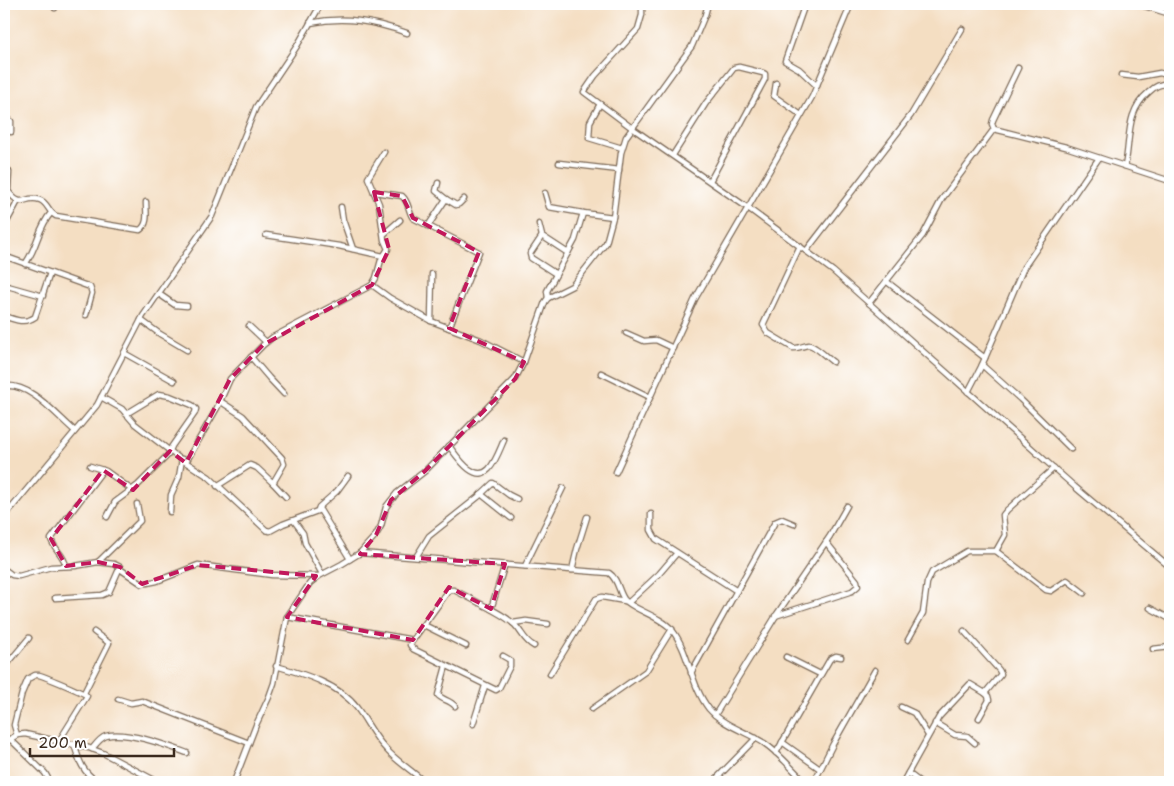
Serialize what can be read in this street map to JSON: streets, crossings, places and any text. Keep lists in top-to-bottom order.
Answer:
{
  "scale_bar": "200 m"
}
